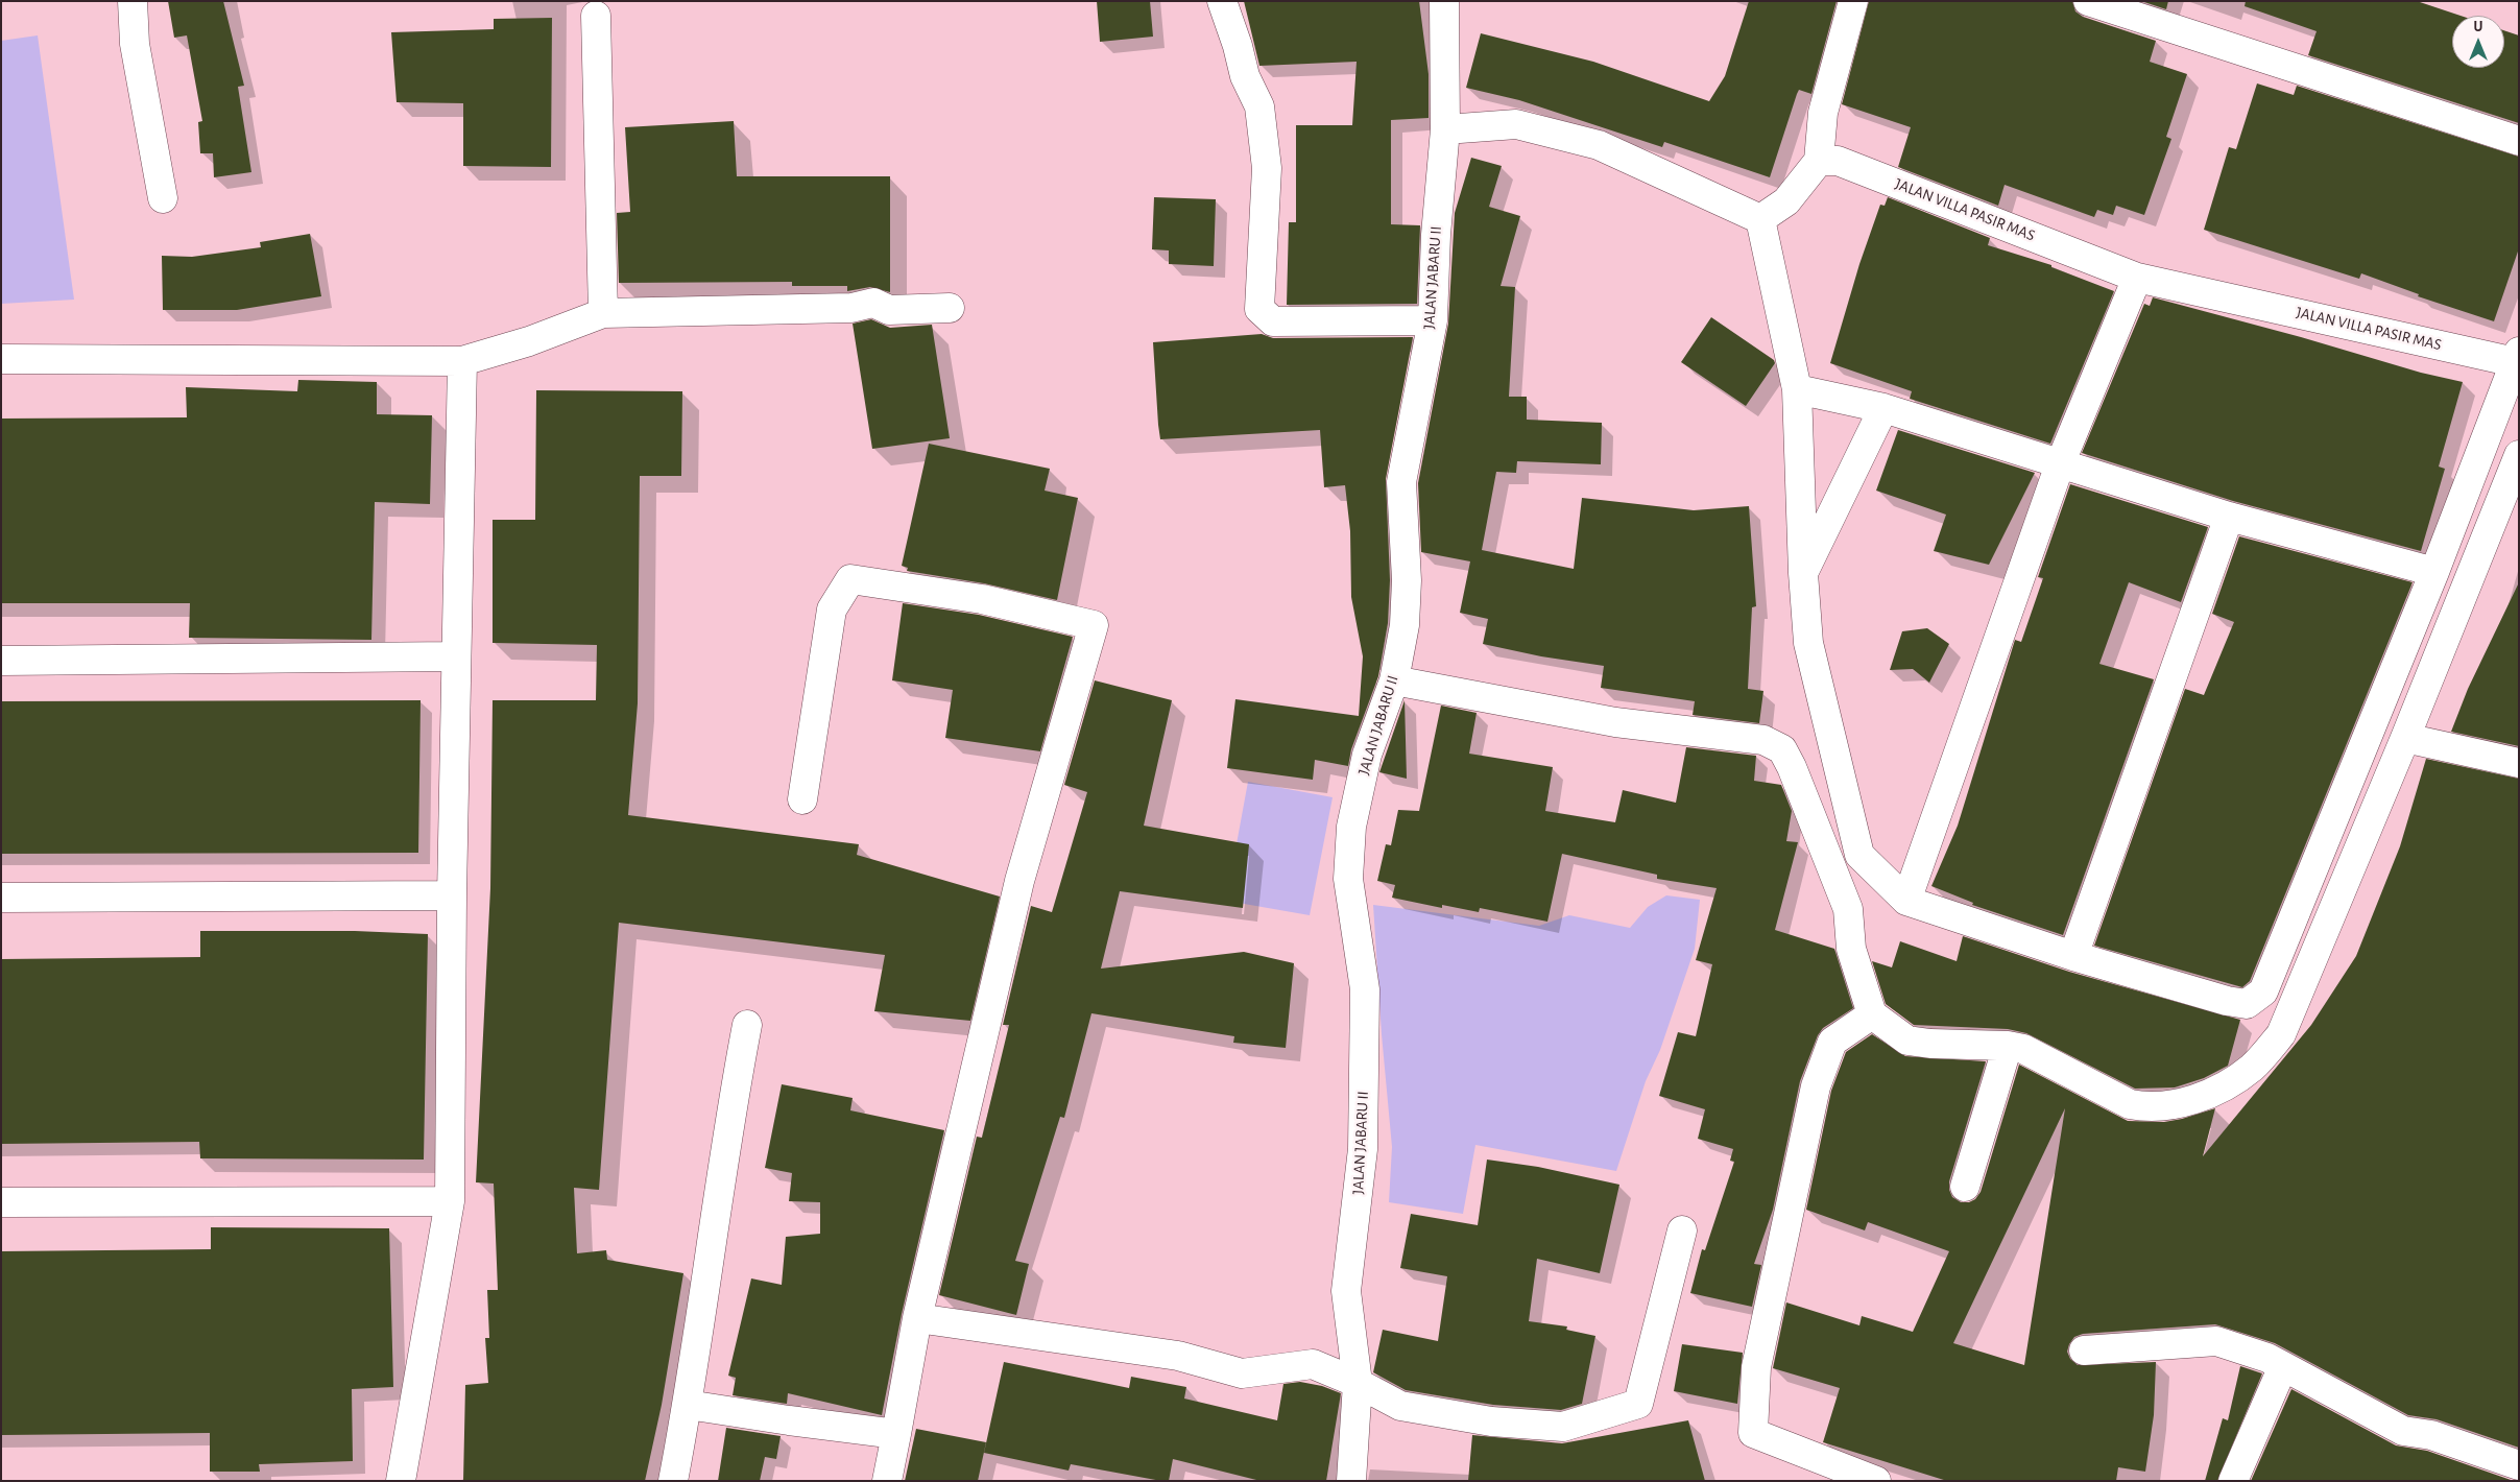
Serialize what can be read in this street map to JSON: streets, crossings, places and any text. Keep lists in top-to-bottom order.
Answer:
{
  "streets": {
    "street": ["JALAN VILLA PASIR MAS", "JALAN JABARU II"]
  },
  "north": "top"
}
